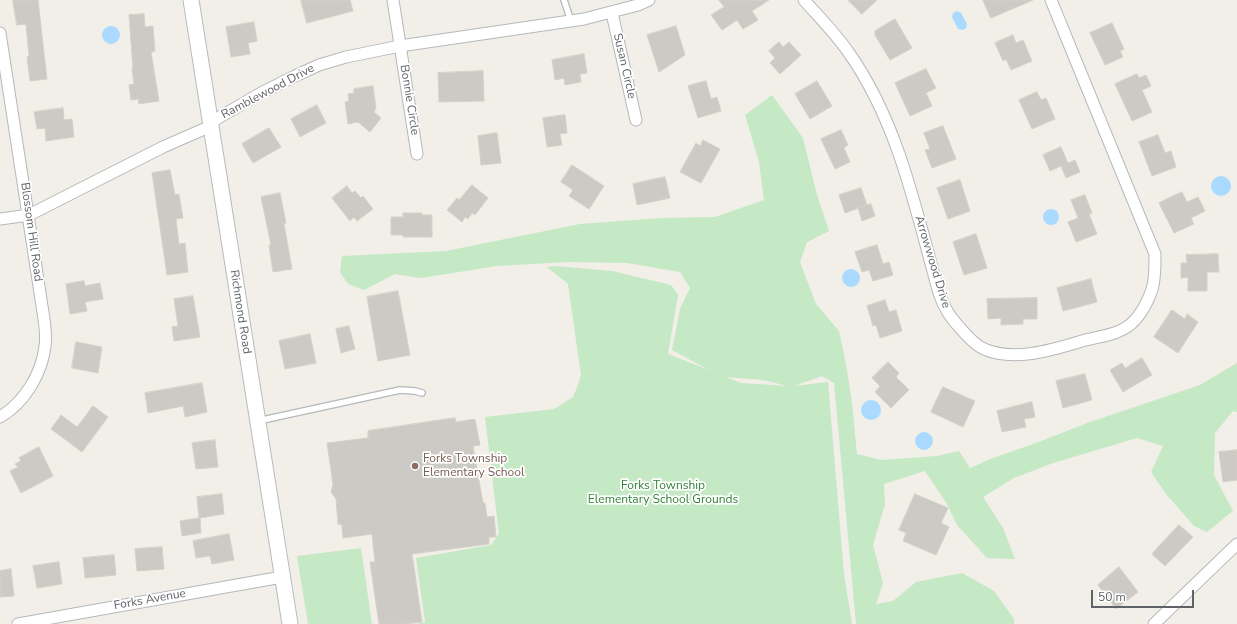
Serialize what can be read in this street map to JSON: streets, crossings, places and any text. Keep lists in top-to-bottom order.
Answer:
{
  "streets": {
    "street": [
      "Susan Circle",
      "Ramblewood Drive",
      "Bonnie Circle",
      "Blossom Hill Road",
      "Arrowwood Drive",
      "Richmond Road",
      "Forks Avenue"
    ]
  },
  "crossings": [
    ["Susan Circle", "Ramblewood Drive"],
    ["Ramblewood Drive", "Bonnie Circle"],
    ["Ramblewood Drive", "Blossom Hill Road"],
    ["Ramblewood Drive", "Richmond Road"],
    ["Richmond Road", "Forks Avenue"]
  ],
  "parks": ["Forks Township Elementary School Grounds"],
  "places": ["Forks Township Elementary School"],
  "scale_bar": "50 m"
}
